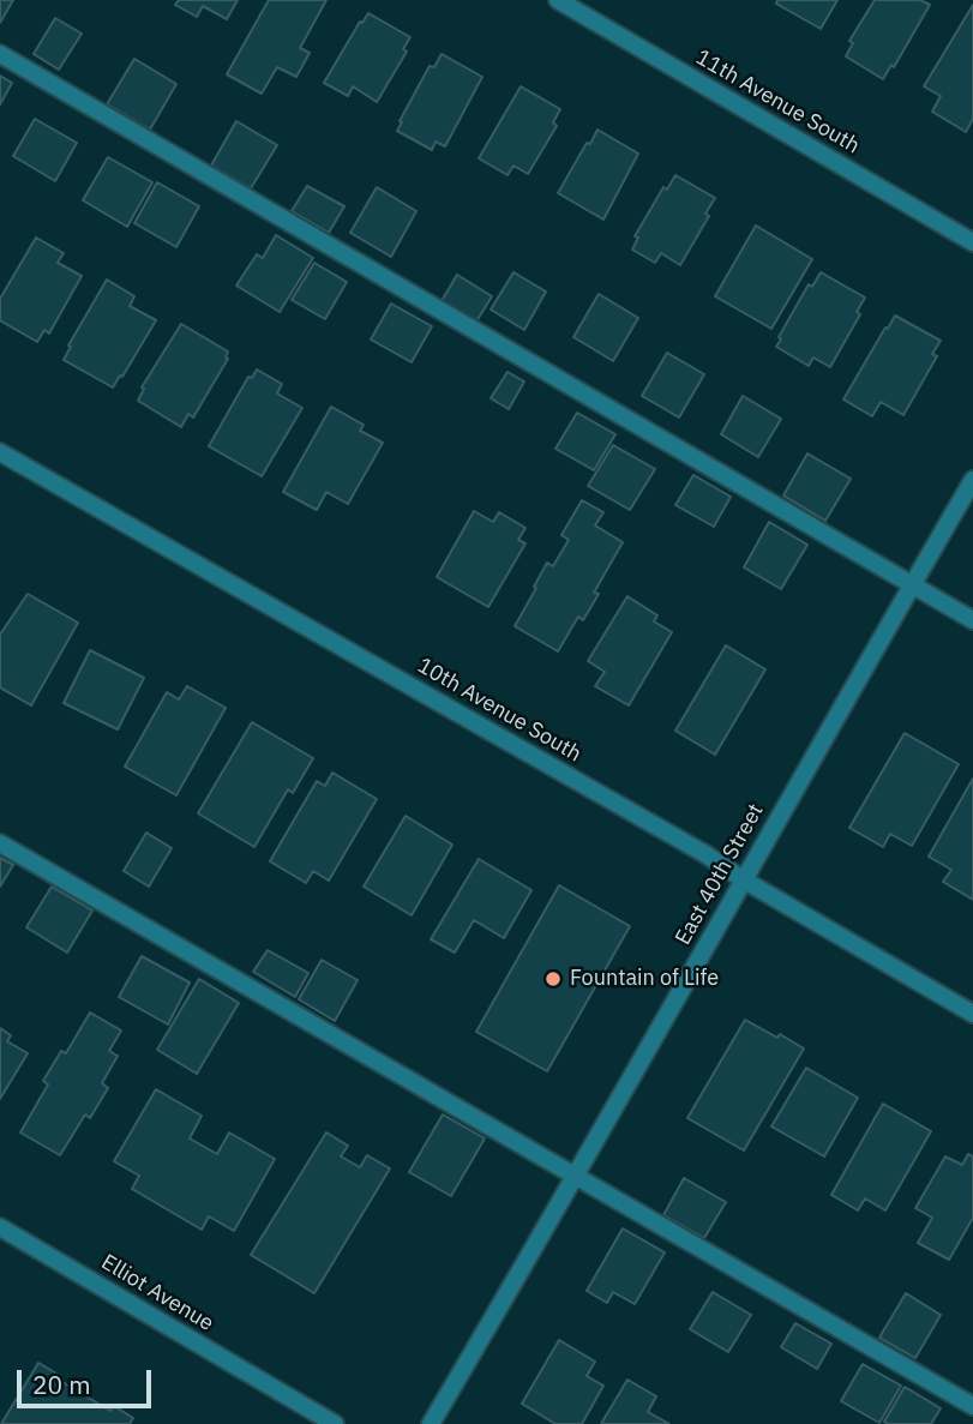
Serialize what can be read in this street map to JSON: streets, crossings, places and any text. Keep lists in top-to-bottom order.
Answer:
{
  "streets": {
    "street": [
      "11th Avenue South",
      "10th Avenue South",
      "East 40th Street",
      "Elliot Avenue"
    ]
  },
  "crossings": [
    ["10th Avenue South", "East 40th Street"]
  ],
  "places": ["Fountain of Life"],
  "scale_bar": "20 m"
}
